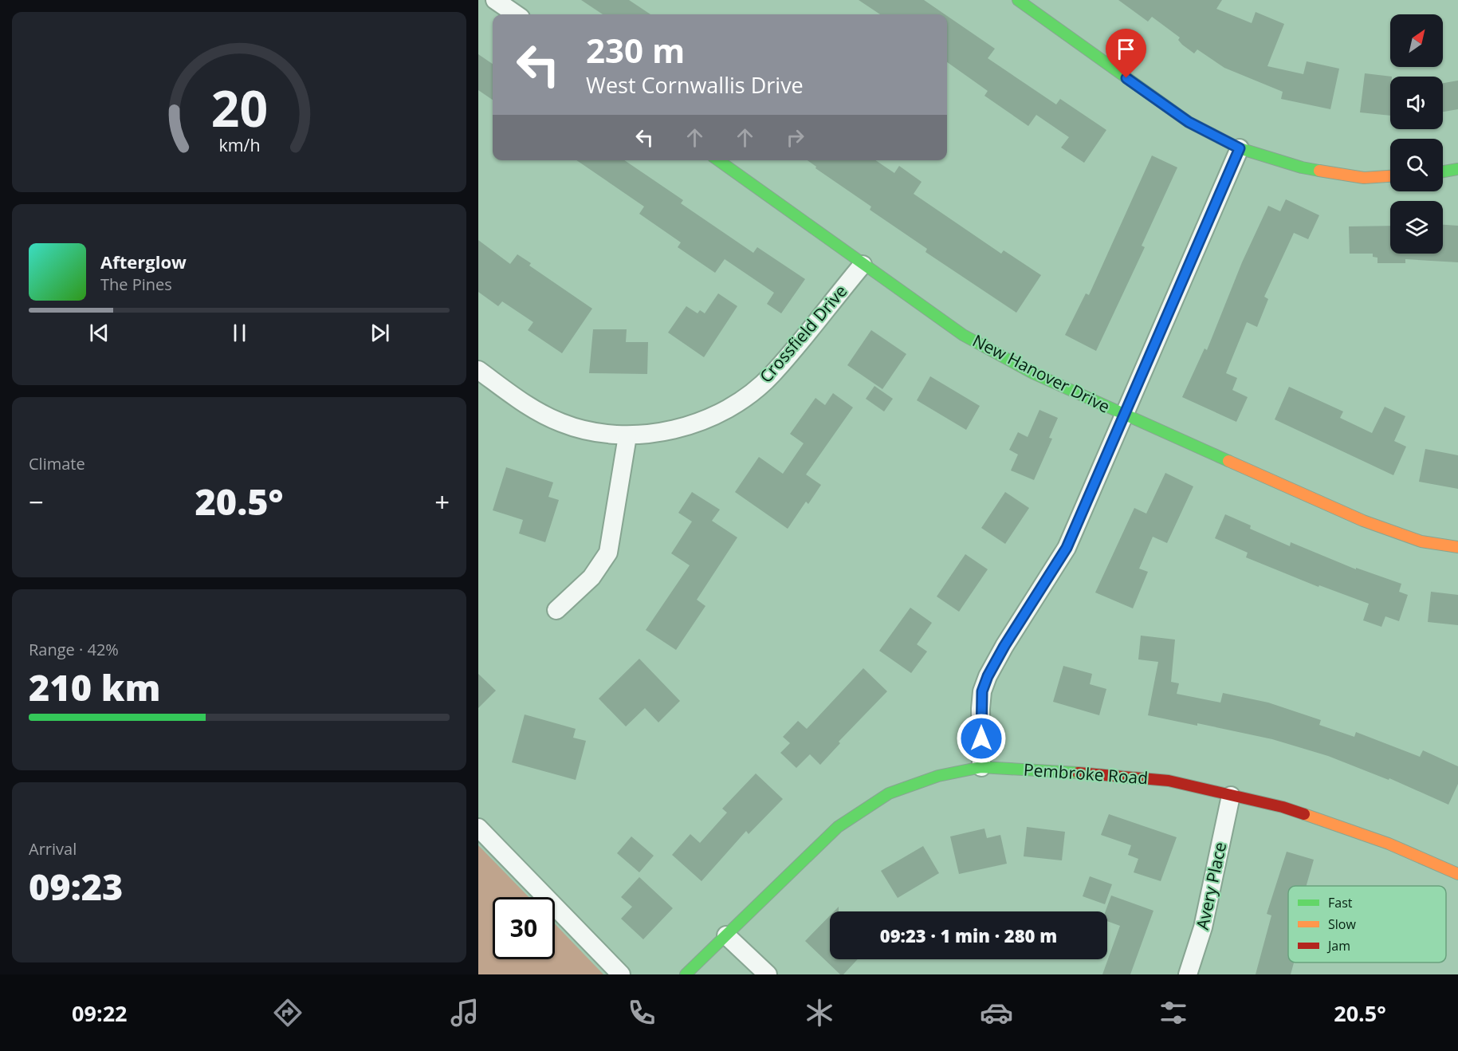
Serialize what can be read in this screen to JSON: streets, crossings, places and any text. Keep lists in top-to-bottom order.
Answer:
{
  "streets": {
    "street": [
      "Crossfield Drive",
      "New Hanover Drive",
      "Pembroke Road",
      "Avery Place"
    ]
  },
  "crossings": [
    ["Crossfield Drive", "New Hanover Drive"],
    ["Pembroke Road", "Avery Place"]
  ],
  "legend": ["Fast", "Slow", "Jam"],
  "north": "top right",
  "page": {
    "turn": ["230 m", "West Cornwallis Drive"],
    "song": ["Afterglow", "The Pines"],
    "tile": [
      "Climate",
      ["Range · 42%", "210 km"],
      ["Arrival", "09:23"]
    ],
    "heat": ["−", "20.5°", "+"],
    "limit": "30",
    "trip": "09:23 · 1 min · 280 m",
    "tabs": ["09:22", "20.5°"],
    "gauge": ["20", "km/h"]
  }
}
